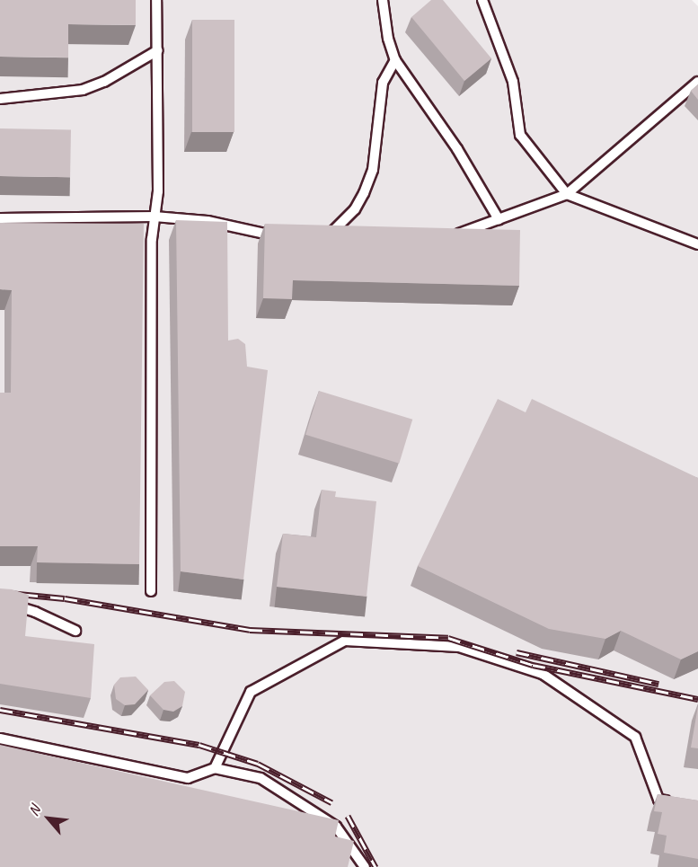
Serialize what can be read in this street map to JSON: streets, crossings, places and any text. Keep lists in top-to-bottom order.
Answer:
{
  "north": "top left"
}
